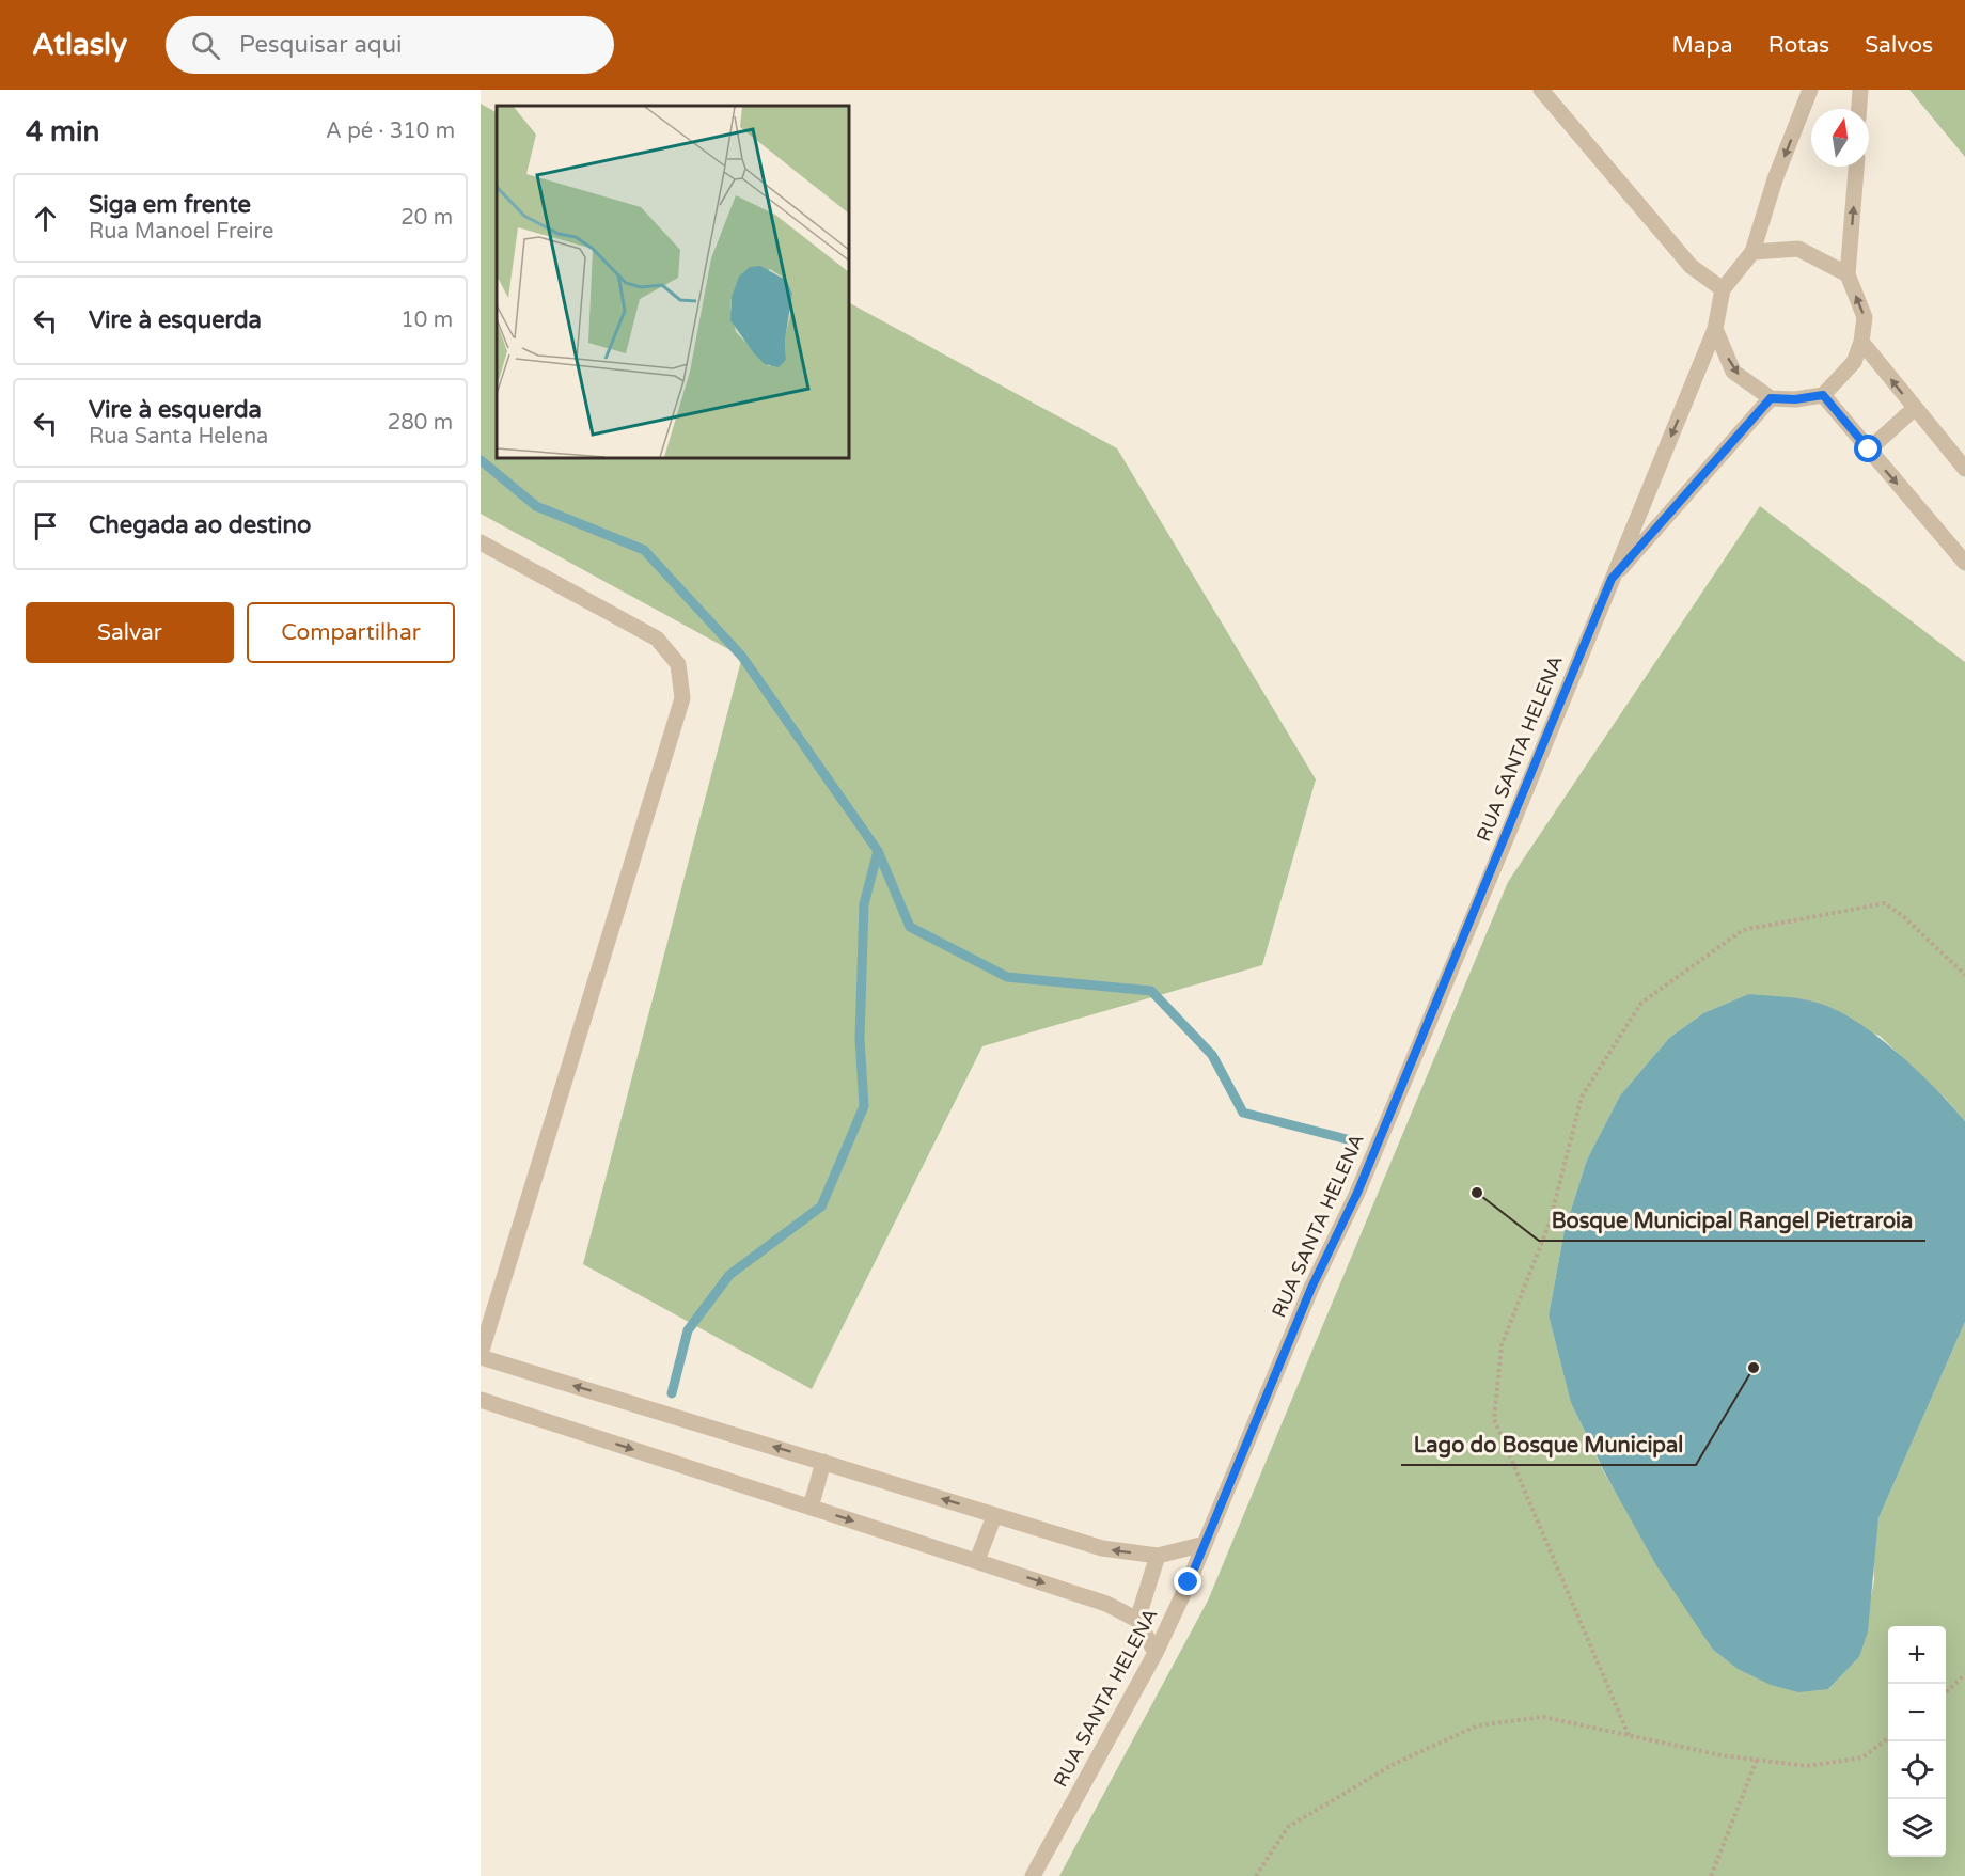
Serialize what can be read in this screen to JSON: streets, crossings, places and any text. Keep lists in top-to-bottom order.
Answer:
{
  "streets": {
    "street": ["RUA SANTA HELENA"]
  },
  "places": ["Bosque Municipal Rangel Pietraroia", "Lago do Bosque Municipal"],
  "north": "top",
  "page": {
    "header": "Atlasly",
    "search": "Pesquisar aqui",
    "nav": ["Mapa", "Rotas", "Salvos"],
    "heading": ["4 min", "A pé · 310 m"],
    "list": [
      ["Siga em frente", "Rua Manoel Freire", "20 m"],
      ["Vire à esquerda", "10 m"],
      ["Vire à esquerda", "Rua Santa Helena", "280 m"],
      "Chegada ao destino"
    ],
    "buttons": ["Salvar", "Compartilhar"],
    "map_buttons": ["+", "−"]
  }
}
